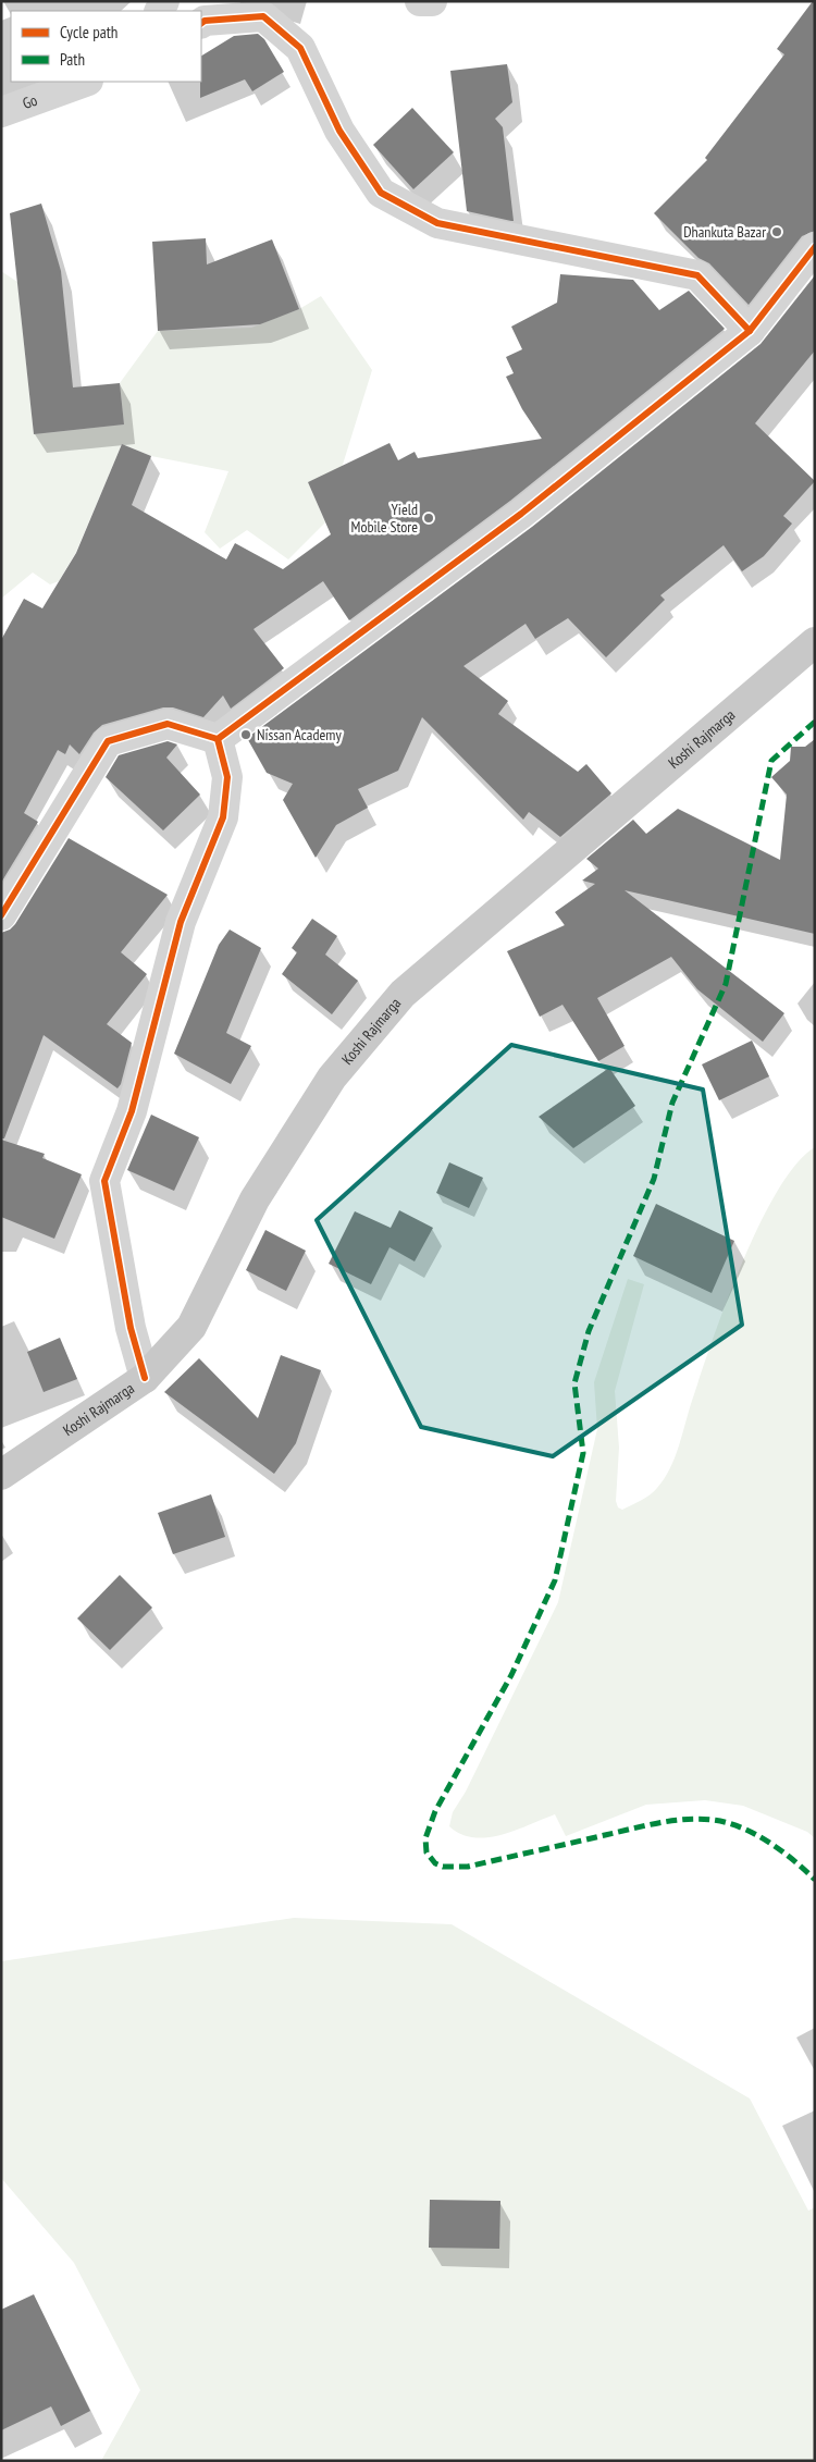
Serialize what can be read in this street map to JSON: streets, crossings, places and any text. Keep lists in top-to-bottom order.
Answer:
{
  "streets": {
    "main road": ["Koshi Rajmarga"],
    "street": ["Go"]
  },
  "places": ["Dhankuta Bazar", "Yield Mobile Store", "Nissan Academy"],
  "legend": ["Cycle path", "Path"]
}
